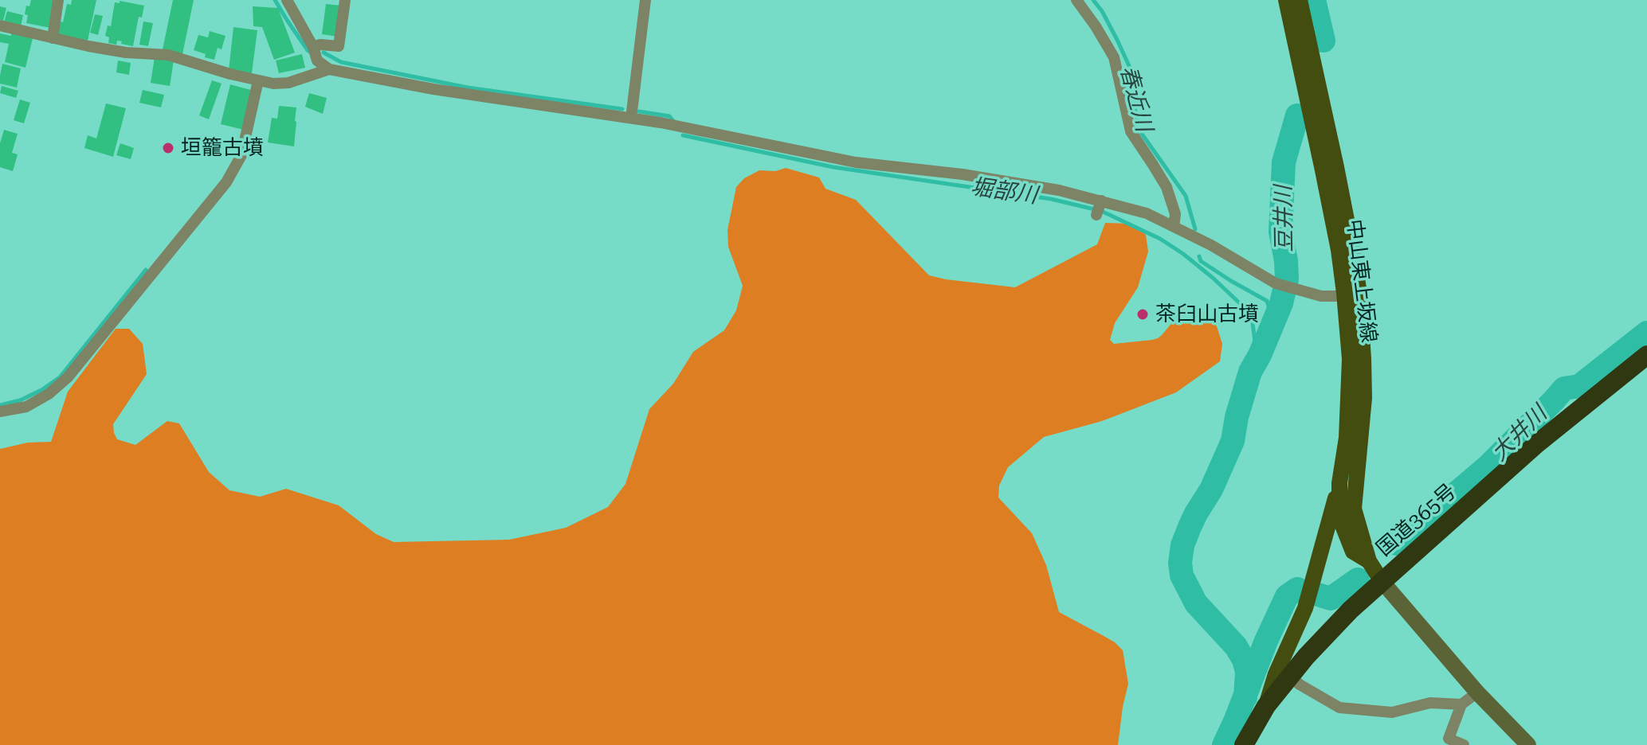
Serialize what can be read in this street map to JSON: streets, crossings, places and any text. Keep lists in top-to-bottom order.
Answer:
{
  "streets": {
    "highway": ["国道365号"],
    "main road": ["中山東上坂線"]
  },
  "crossings": [
    ["中山東上坂線", "国道365号"]
  ],
  "water": [
    "春近川",
    "堀部川",
    "豆井川",
    "大井川"
  ],
  "places": ["垣籠古墳", "茶臼山古墳"]
}
